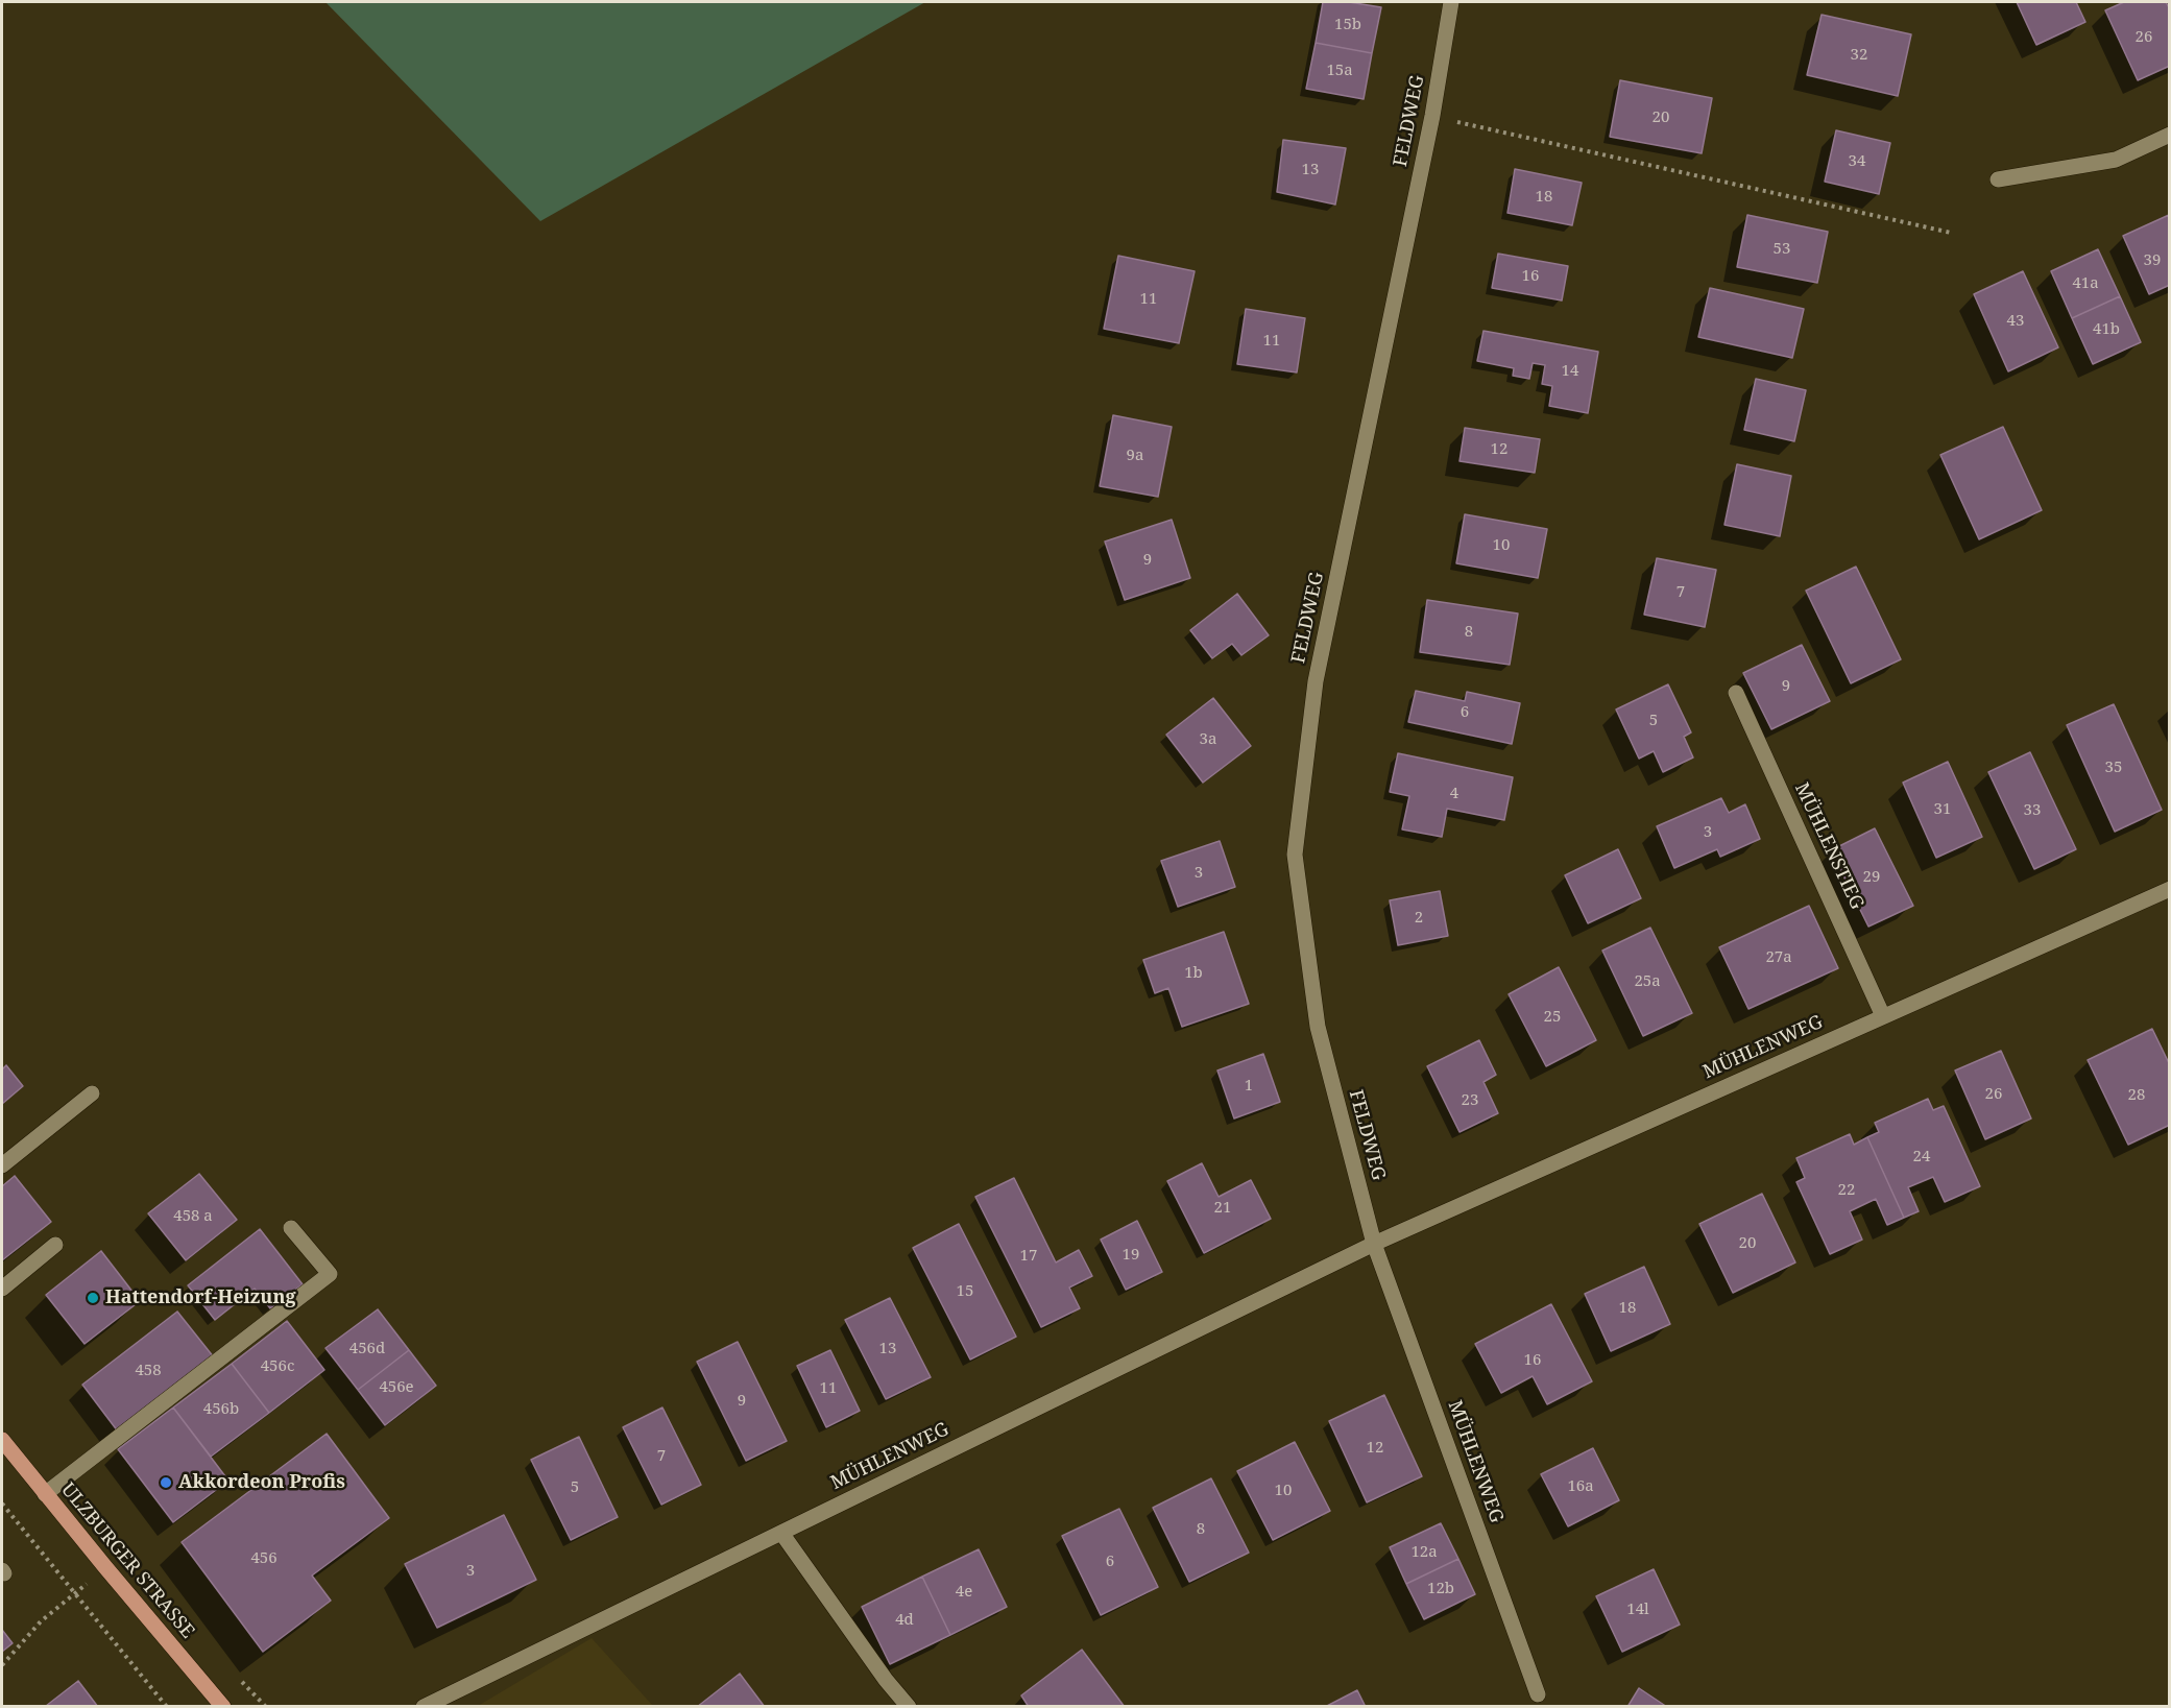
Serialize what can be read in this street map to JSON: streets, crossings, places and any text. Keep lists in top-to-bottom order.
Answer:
{
  "streets": {
    "main road": ["ULZBURGER STRASSE"],
    "street": ["FELDWEG", "MÜHLENSTIEG", "MÜHLENWEG"]
  },
  "crossings": [
    ["FELDWEG", "MÜHLENWEG"],
    ["MÜHLENSTIEG", "MÜHLENWEG"]
  ],
  "places": ["Hattendorf-Heizung", "Akkordeon Profis"],
  "house_numbers": [
    "15b",
    "26",
    "32",
    "15a",
    "20",
    "34",
    "13",
    "18",
    "53",
    "39",
    "16",
    "41a",
    "11",
    "43",
    "41b",
    "11",
    "14",
    "12",
    "9a",
    "10",
    "9",
    "7",
    "8",
    "9",
    "6",
    "5",
    "3a",
    "35",
    "4",
    "31",
    "33",
    "3",
    "3",
    "29",
    "2",
    "27a",
    "1b",
    "25a",
    "25",
    "1",
    "26",
    "28",
    "23",
    "24",
    "22",
    "21",
    "458 a",
    "20",
    "19",
    "17",
    "15",
    "18",
    "456d",
    "13",
    "16",
    "456c",
    "458",
    "456e",
    "11",
    "9",
    "456b",
    "12",
    "7",
    "16a",
    "5",
    "10",
    "8",
    "12a",
    "456",
    "6",
    "3",
    "12b",
    "4e",
    "14l",
    "4d"
  ]
}
